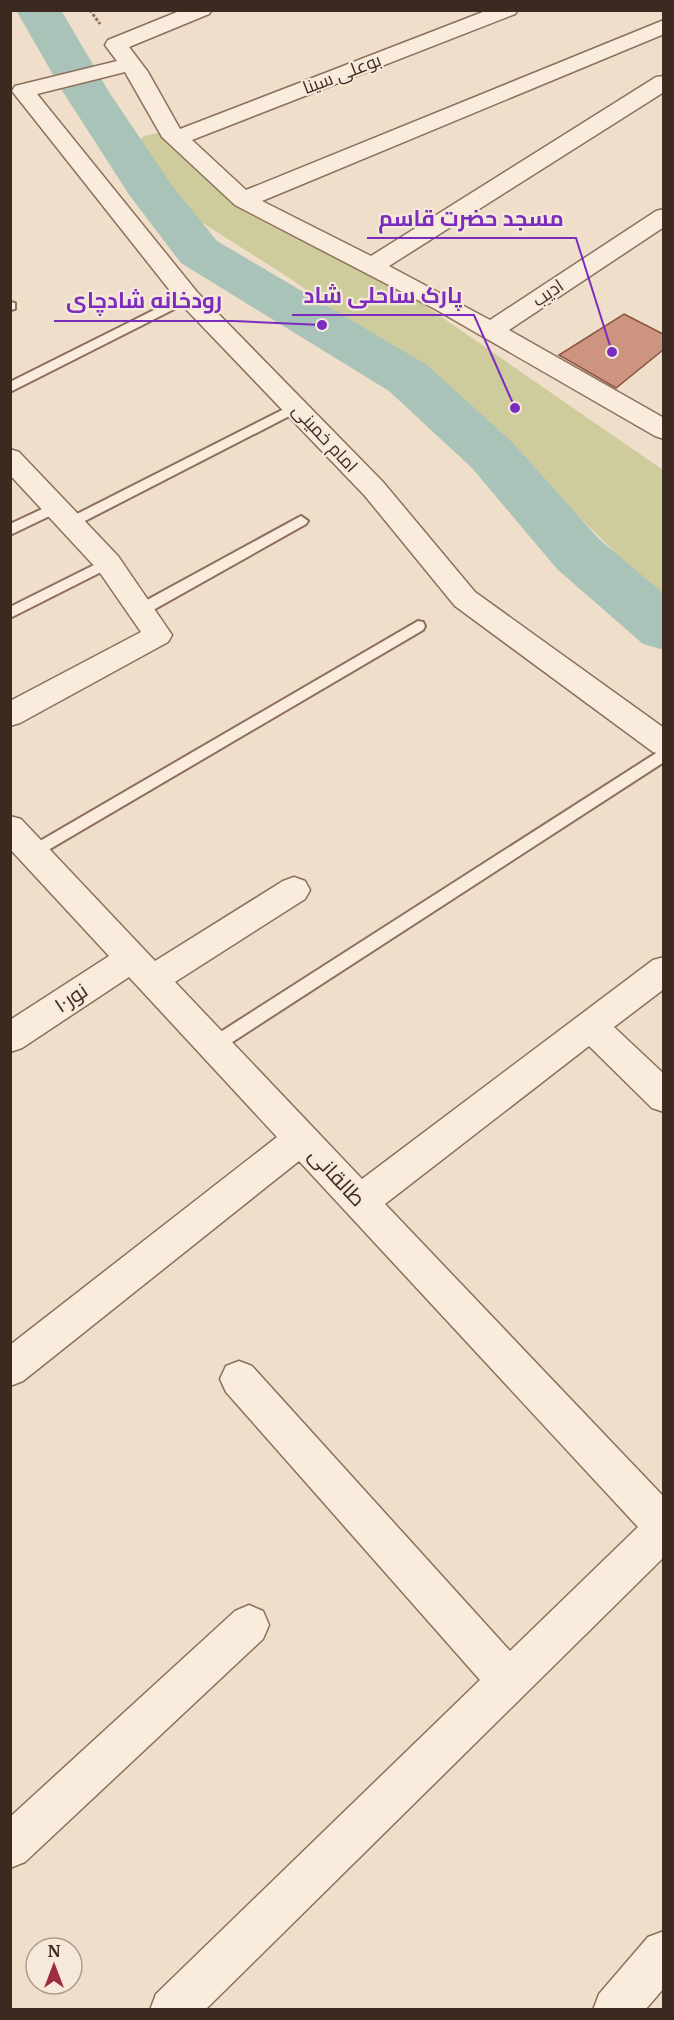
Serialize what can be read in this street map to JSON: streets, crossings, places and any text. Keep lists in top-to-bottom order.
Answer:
{
  "streets": {
    "street": [
      "بوعلی سینا",
      "ادیب",
      "امام خمینی",
      "نور۱۰",
      "طالقانی"
    ]
  },
  "crossings": [
    ["نور۱۰", "طالقانی"]
  ],
  "places": ["رودخانه شادچای", "مسجد حضرت قاسم", "پارک ساحلی شاد"],
  "north": "top"
}
